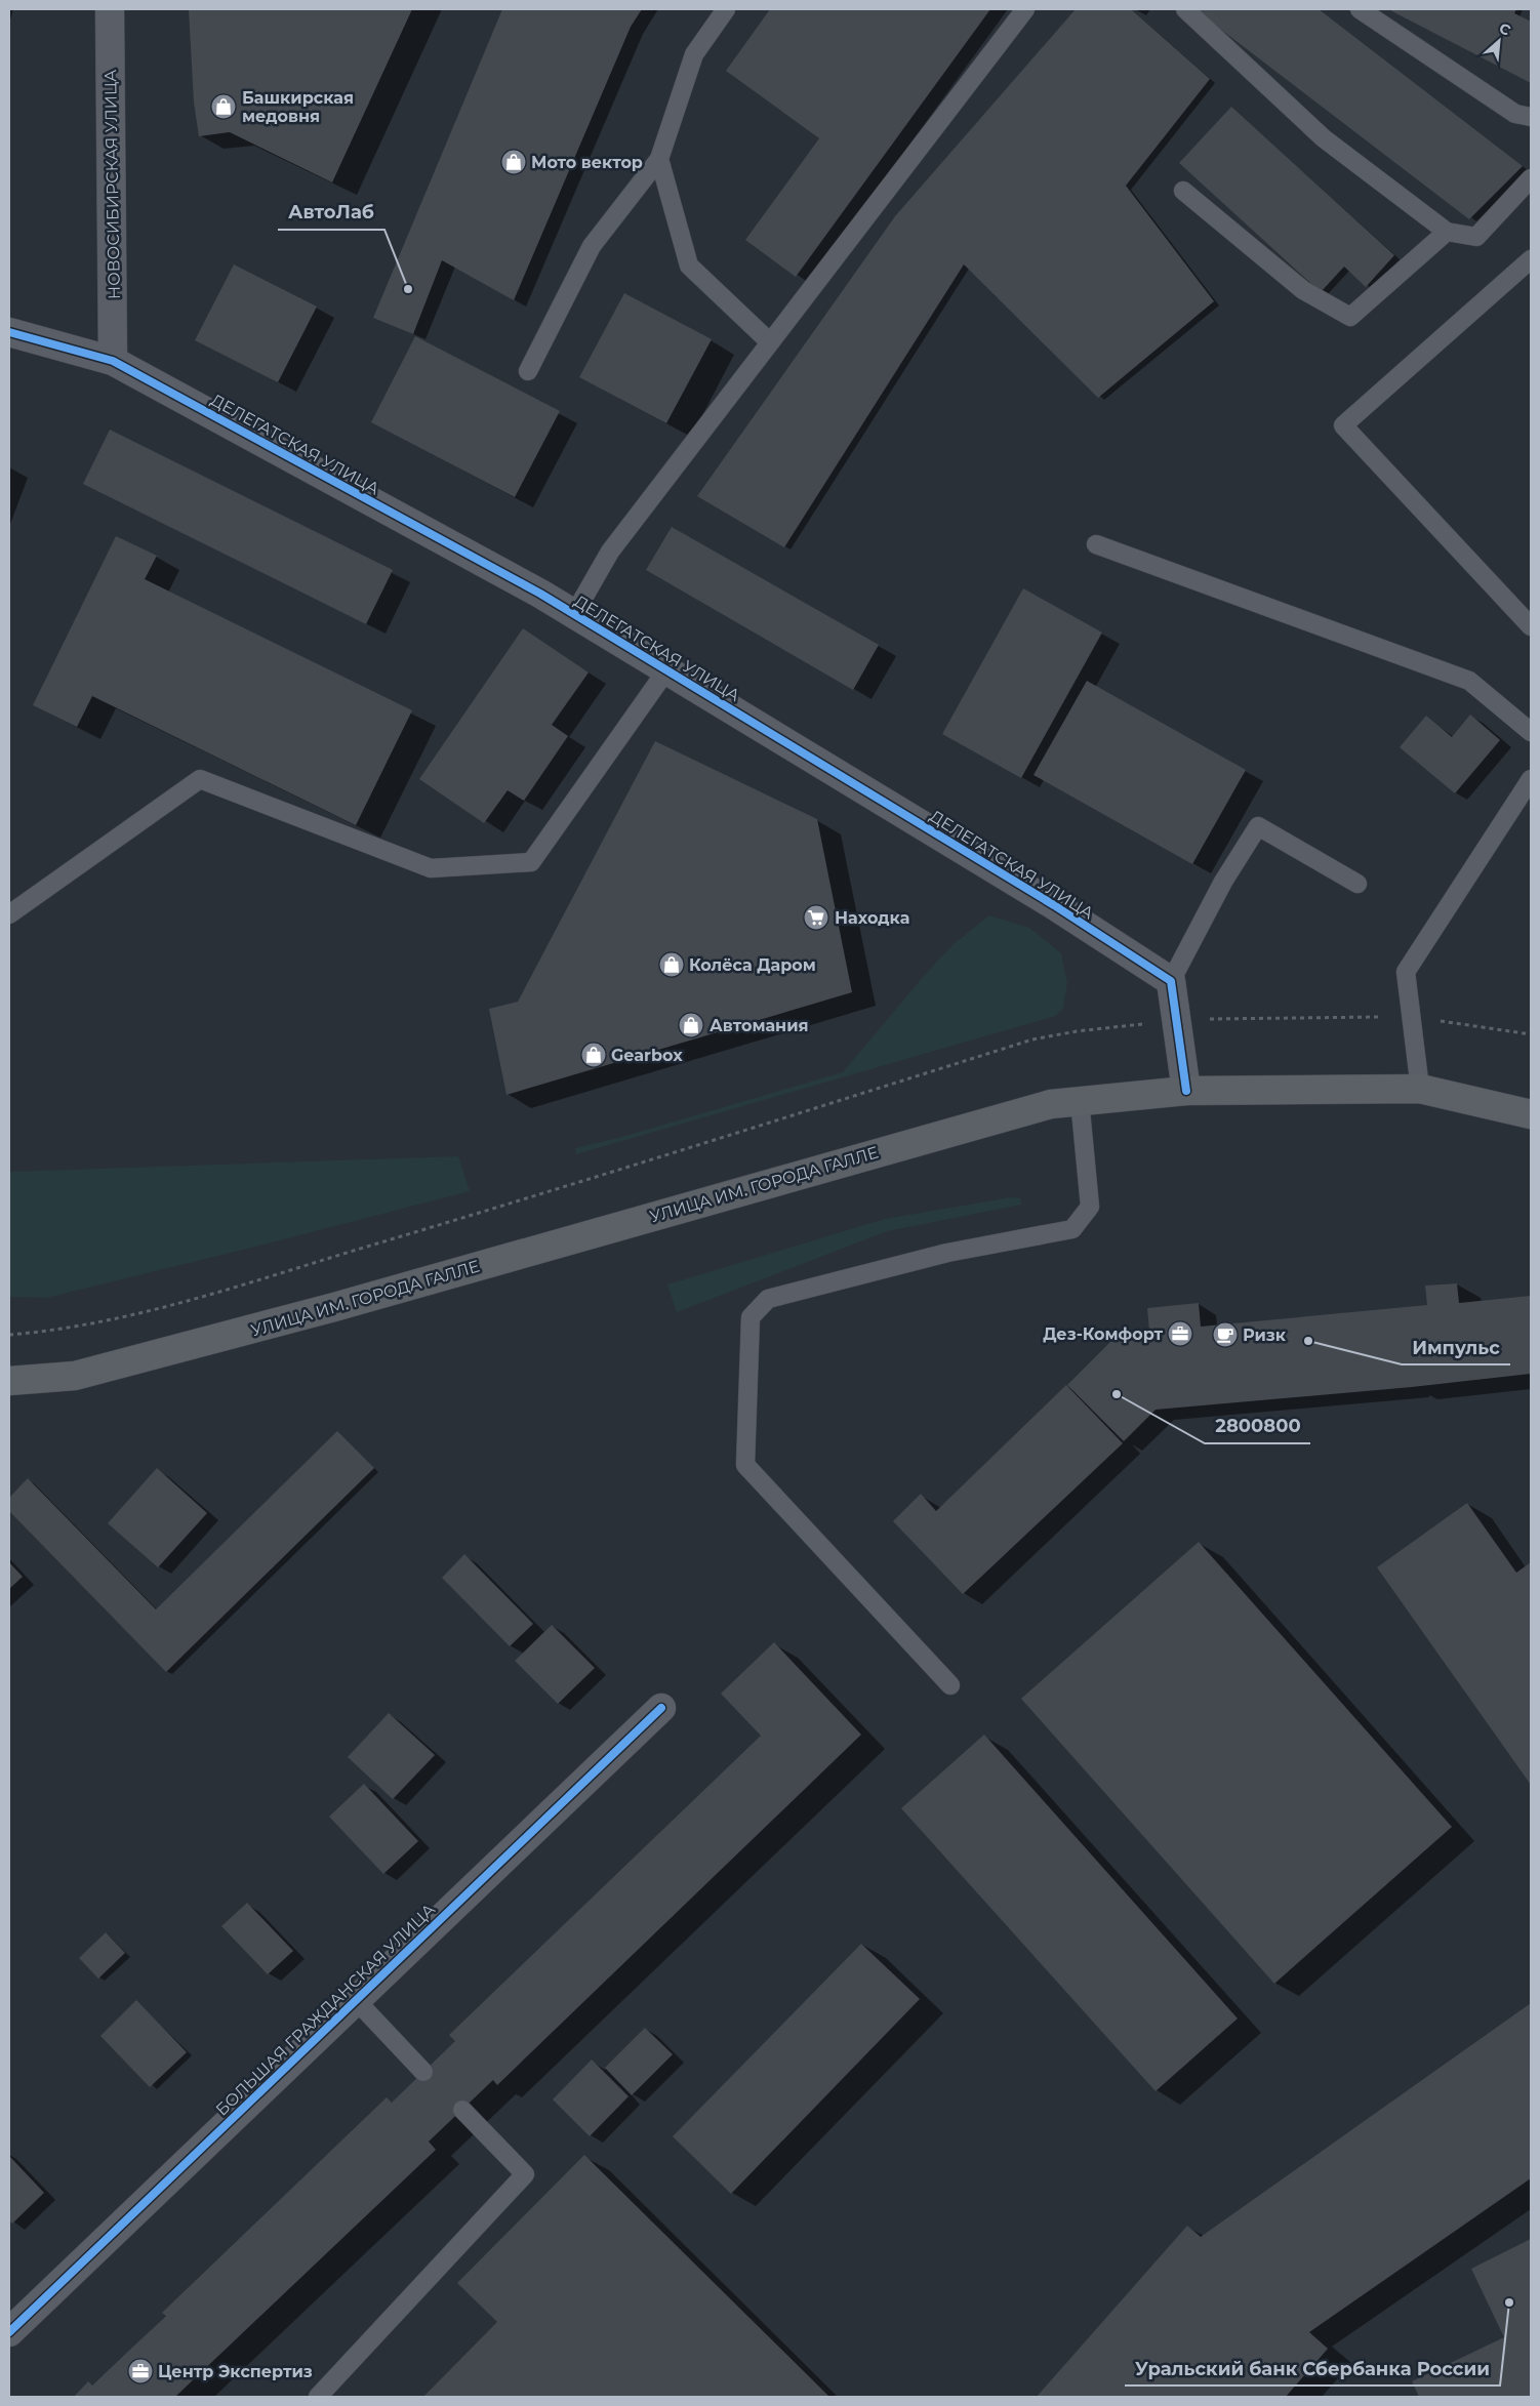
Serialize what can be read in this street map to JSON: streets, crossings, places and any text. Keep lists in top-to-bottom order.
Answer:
{
  "streets": {
    "main road": ["УЛИЦА ИМ. ГОРОДА ГАЛЛЕ"],
    "street": ["НОВОСИБИРСКАЯ УЛИЦА", "ДЕЛЕГАТСКАЯ УЛИЦА", "БОЛЬШАЯ ГРАЖДАНСКАЯ УЛИЦА"]
  },
  "crossings": [
    ["НОВОСИБИРСКАЯ УЛИЦА", "ДЕЛЕГАТСКАЯ УЛИЦА"]
  ],
  "places": {
    "shop": [
      "Башкирская медовня",
      "Мото вектор",
      "Колёса Даром",
      "Автомания",
      "Gearbox"
    ],
    "other": [
      "АвтоЛаб",
      "Импульс",
      "2800800",
      "Уральский банк Сбербанка России"
    ],
    "supermarket": ["Находка"],
    "office": ["Дез‑Комфорт", "Центр Экспертиз"],
    "cafe": ["Ризк"]
  },
  "north": "top right"
}
